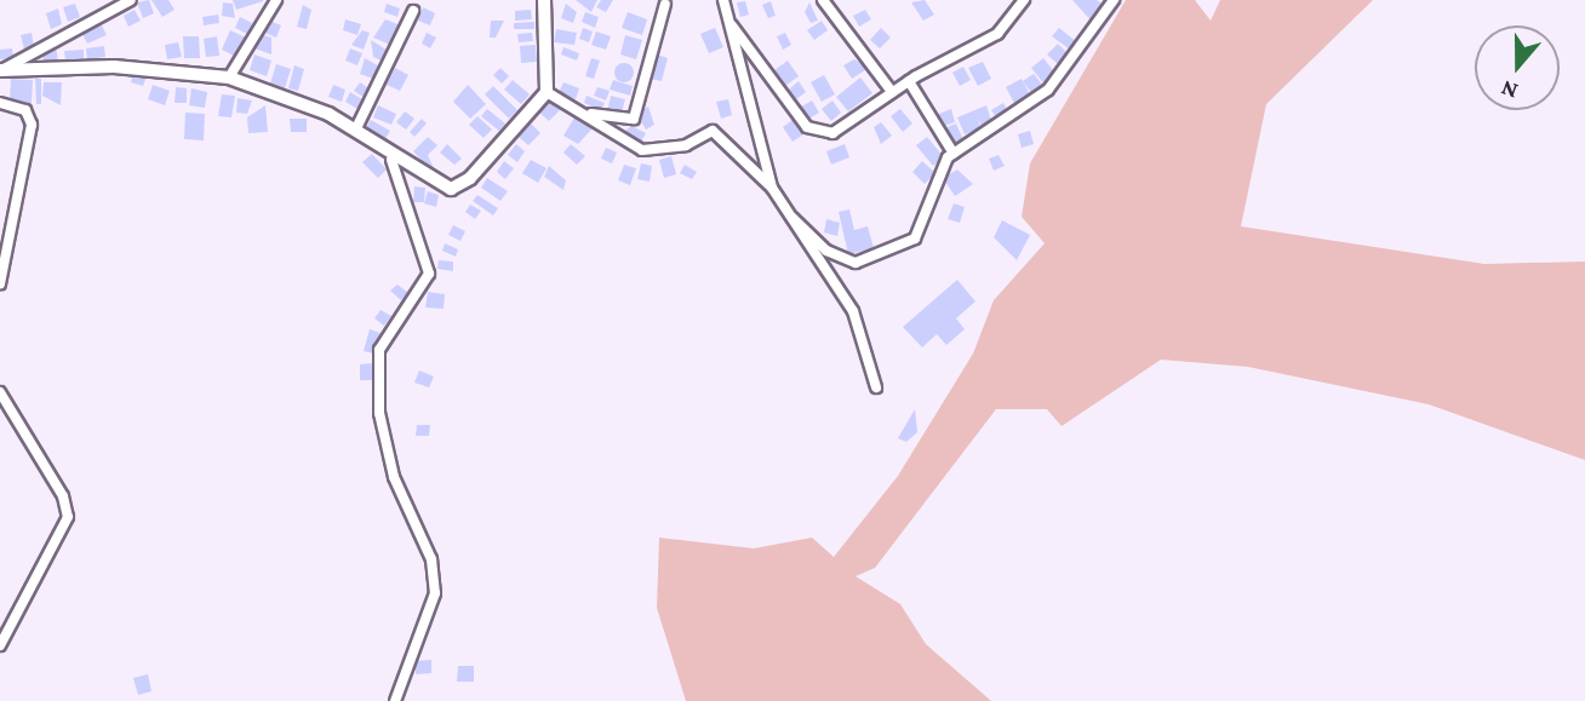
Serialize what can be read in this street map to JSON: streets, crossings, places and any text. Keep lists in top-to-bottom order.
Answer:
{
  "north": "bottom"
}
